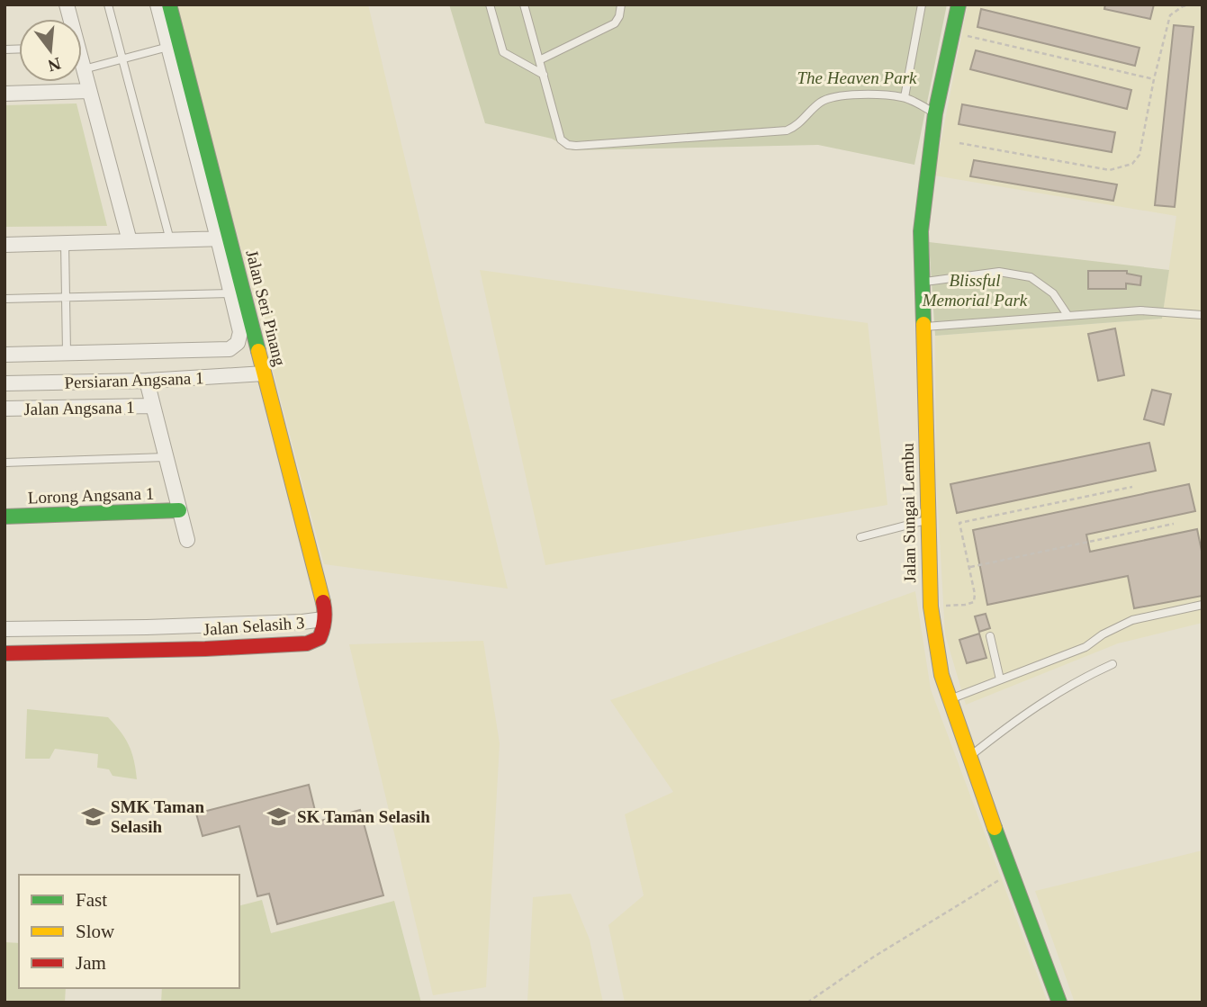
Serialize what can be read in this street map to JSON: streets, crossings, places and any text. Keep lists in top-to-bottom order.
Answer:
{
  "streets": {
    "street": [
      "Jalan Seri Pinang",
      "Persiaran Angsana 1",
      "Jalan Angsana 1",
      "Lorong Angsana 1",
      "Jalan Sungai Lembu",
      "Jalan Selasih 3"
    ]
  },
  "crossings": [
    ["Jalan Seri Pinang", "Persiaran Angsana 1"],
    ["Jalan Seri Pinang", "Jalan Selasih 3"]
  ],
  "parks": ["The Heaven Park", "Blissful Memorial Park"],
  "places": {
    "school or university": ["SMK Taman Selasih", "SK Taman Selasih"]
  },
  "legend": ["Fast", "Slow", "Jam"],
  "north": "bottom"
}
